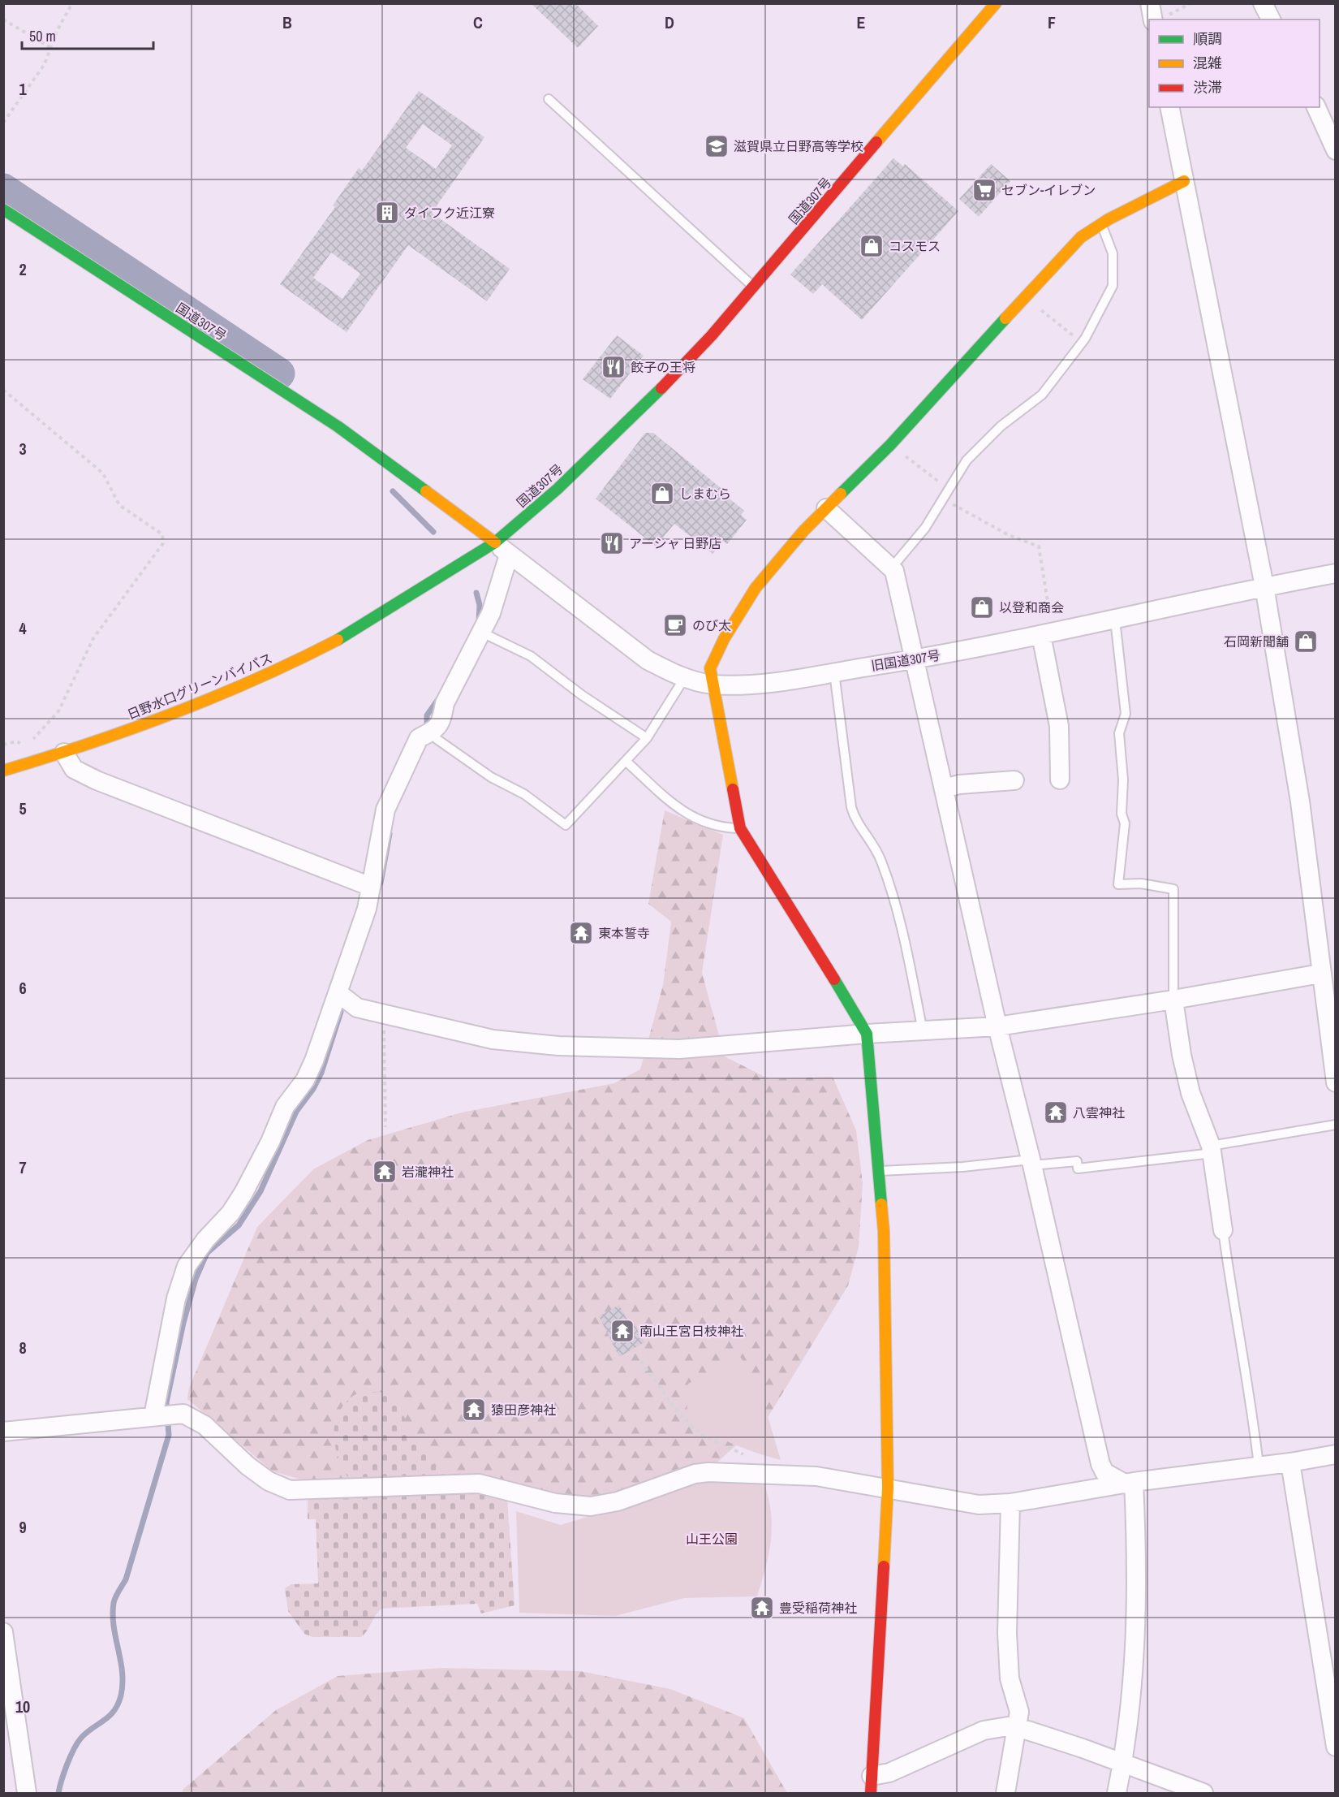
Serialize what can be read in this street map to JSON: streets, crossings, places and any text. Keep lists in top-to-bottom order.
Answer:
{
  "streets": {
    "main road": ["国道307号", "日野水口グリーンバイパス"],
    "street": ["旧国道307号"]
  },
  "crossings": [
    ["国道307号", "旧国道307号"],
    ["国道307号", "日野水口グリーンバイパス"],
    ["旧国道307号", "日野水口グリーンバイパス"]
  ],
  "parks": ["山王公園"],
  "places": {
    "school or university": ["滋賀県立日野高等学校"],
    "supermarket": ["セブン-イレブン"],
    "building": ["ダイフク近江寮"],
    "shop": [
      "コスモス",
      "しまむら",
      "以登和商会",
      "石岡新聞舗"
    ],
    "restaurant": ["餃子の王将", "アーシャ 日野店"],
    "cafe": ["のび太"],
    "temple": [
      "東本誓寺",
      "八雲神社",
      "岩瀧神社",
      "南山王宮日枝神社",
      "猿田彦神社",
      "豊受稲荷神社"
    ]
  },
  "legend": ["順調", "混雑", "渋滞"],
  "scale_bar": "50 m",
  "grid": {
    "columns": [
      "B",
      "C",
      "D",
      "E",
      "F"
    ],
    "rows": [
      "1",
      "2",
      "3",
      "4",
      "5",
      "6",
      "7",
      "8",
      "9",
      "10"
    ]
  }
}
